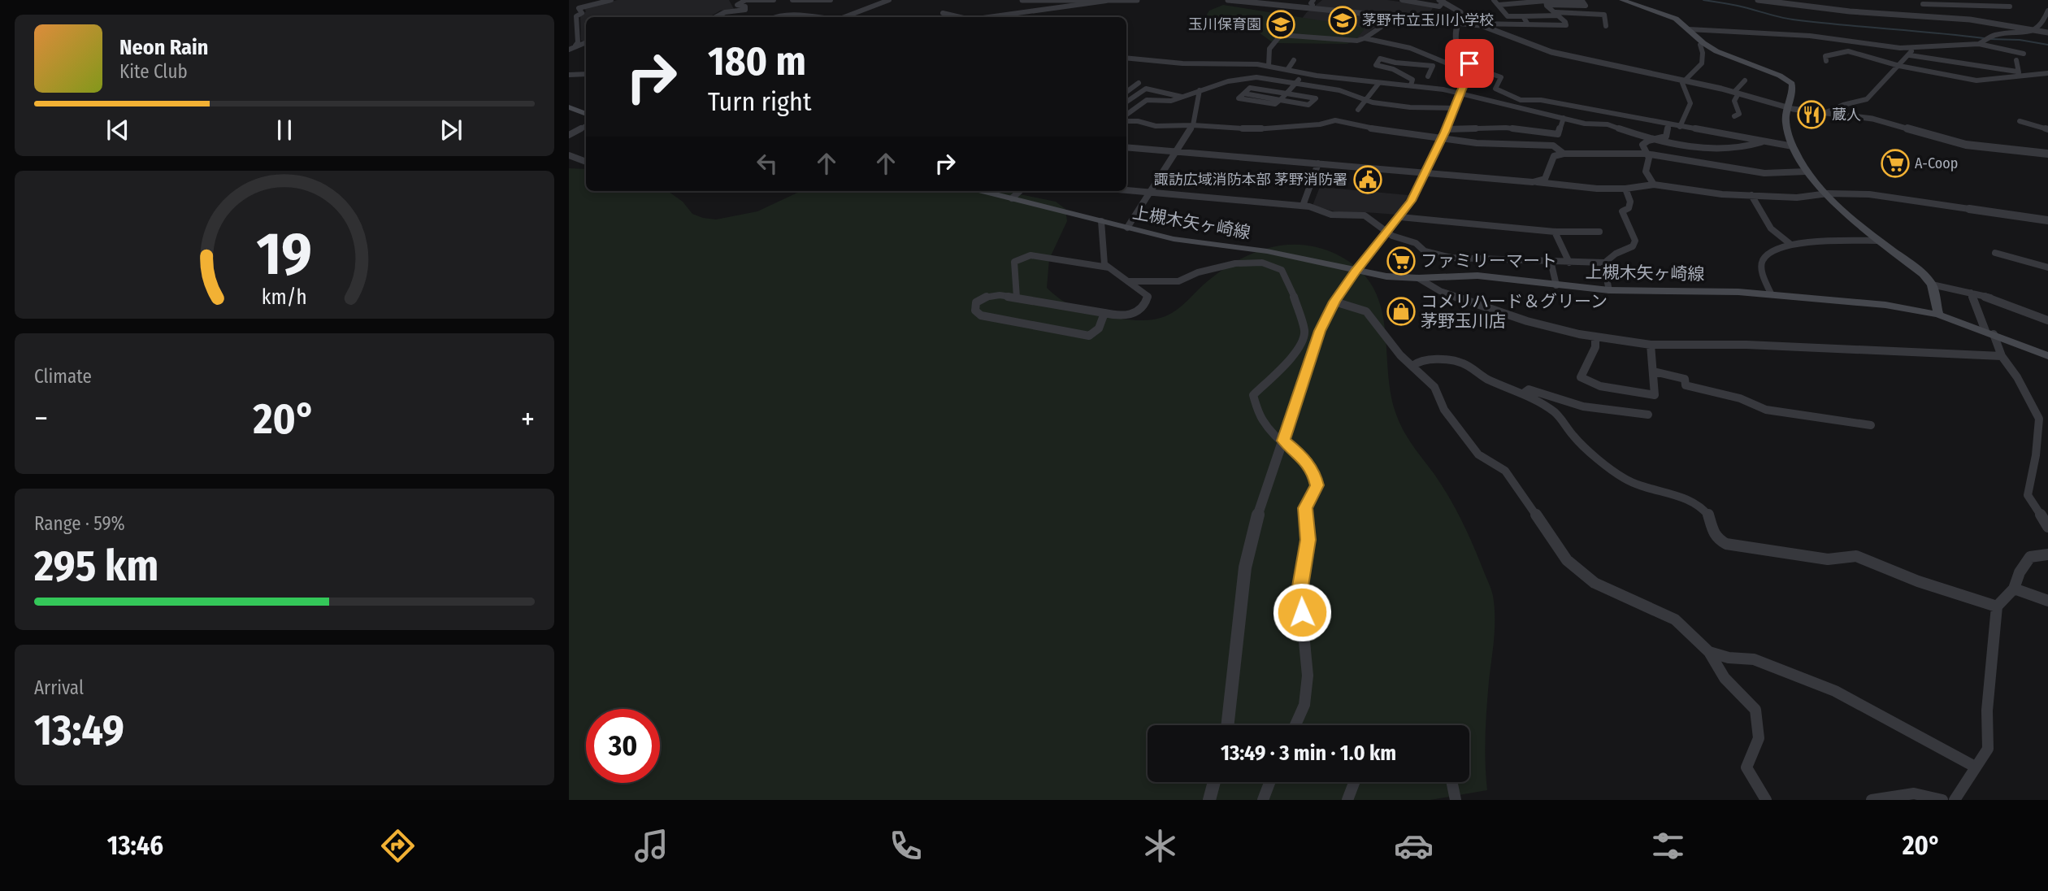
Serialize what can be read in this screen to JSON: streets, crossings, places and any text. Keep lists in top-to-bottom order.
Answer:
{
  "streets": {
    "main road": ["上槻木矢ヶ崎線"]
  },
  "places": {
    "school or university": ["茅野市立玉川小学校", "玉川保育園"],
    "restaurant": ["蔵人"],
    "supermarket": ["A-Coop", "ファミリーマート"],
    "public building": ["諏訪広域消防本部 茅野消防署"],
    "shop": ["コメリハード＆グリーン 茅野玉川店"]
  },
  "page": {
    "turn": ["180 m", "Turn right"],
    "song": ["Neon Rain", "Kite Club"],
    "tile": [
      "Climate",
      ["Range · 59%", "295 km"],
      ["Arrival", "13:49"]
    ],
    "heat": ["−", "20°", "+"],
    "limit": "30",
    "trip": "13:49 · 3 min · 1.0 km",
    "tabs": ["13:46", "20°"],
    "gauge": ["19", "km/h"]
  }
}
